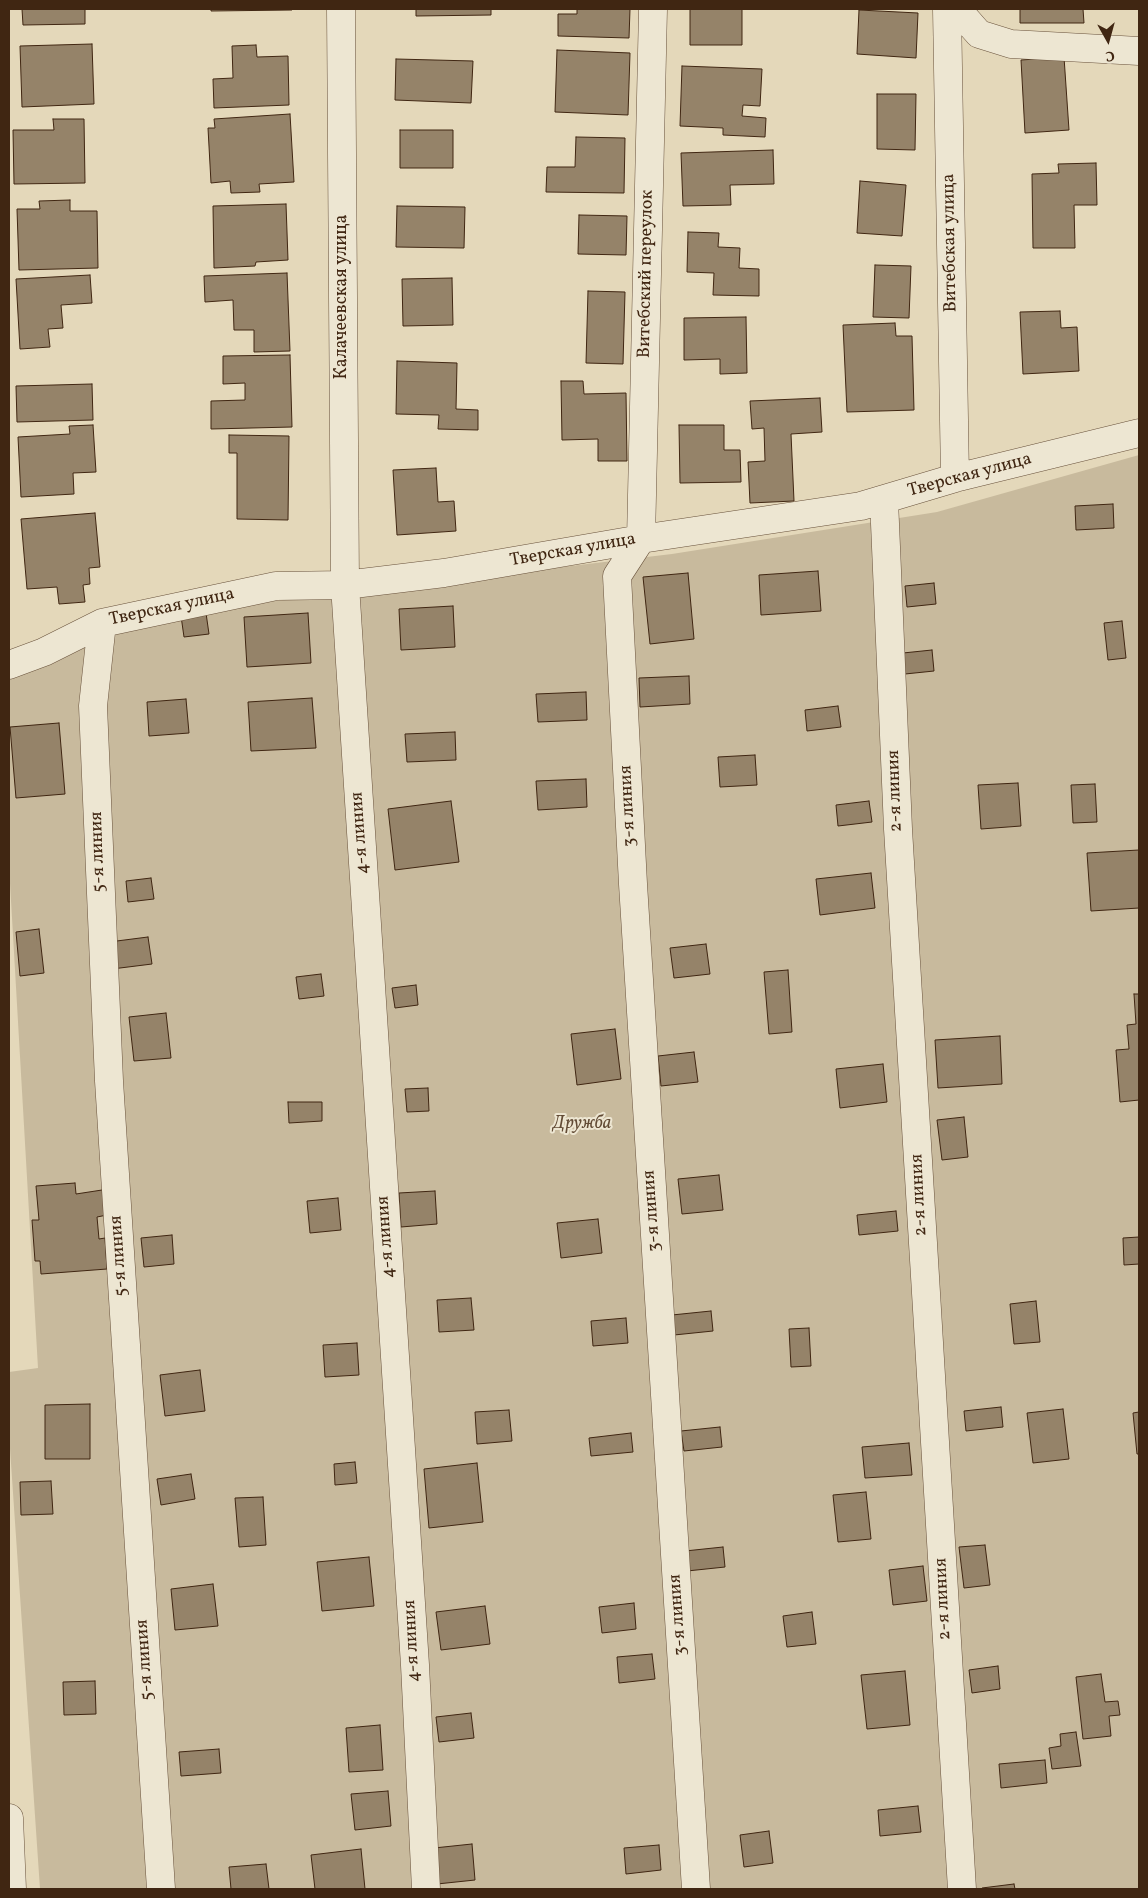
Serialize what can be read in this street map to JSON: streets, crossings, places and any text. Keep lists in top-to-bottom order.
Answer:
{
  "streets": {
    "street": [
      "Витебская улица",
      "Витебский переулок",
      "Калачеевская улица",
      "Тверская улица",
      "2-я линия",
      "3-я линия",
      "4-я линия",
      "5-я линия"
    ]
  },
  "crossings": [
    ["Витебская улица", "Тверская улица"],
    ["Витебский переулок", "Тверская улица"],
    ["Витебский переулок", "3-я линия"],
    ["Калачеевская улица", "Тверская улица"],
    ["Калачеевская улица", "4-я линия"],
    ["Тверская улица", "2-я линия"],
    ["Тверская улица", "3-я линия"],
    ["Тверская улица", "4-я линия"],
    ["Тверская улица", "5-я линия"]
  ],
  "parks": ["Дружба"],
  "north": "bottom"
}
